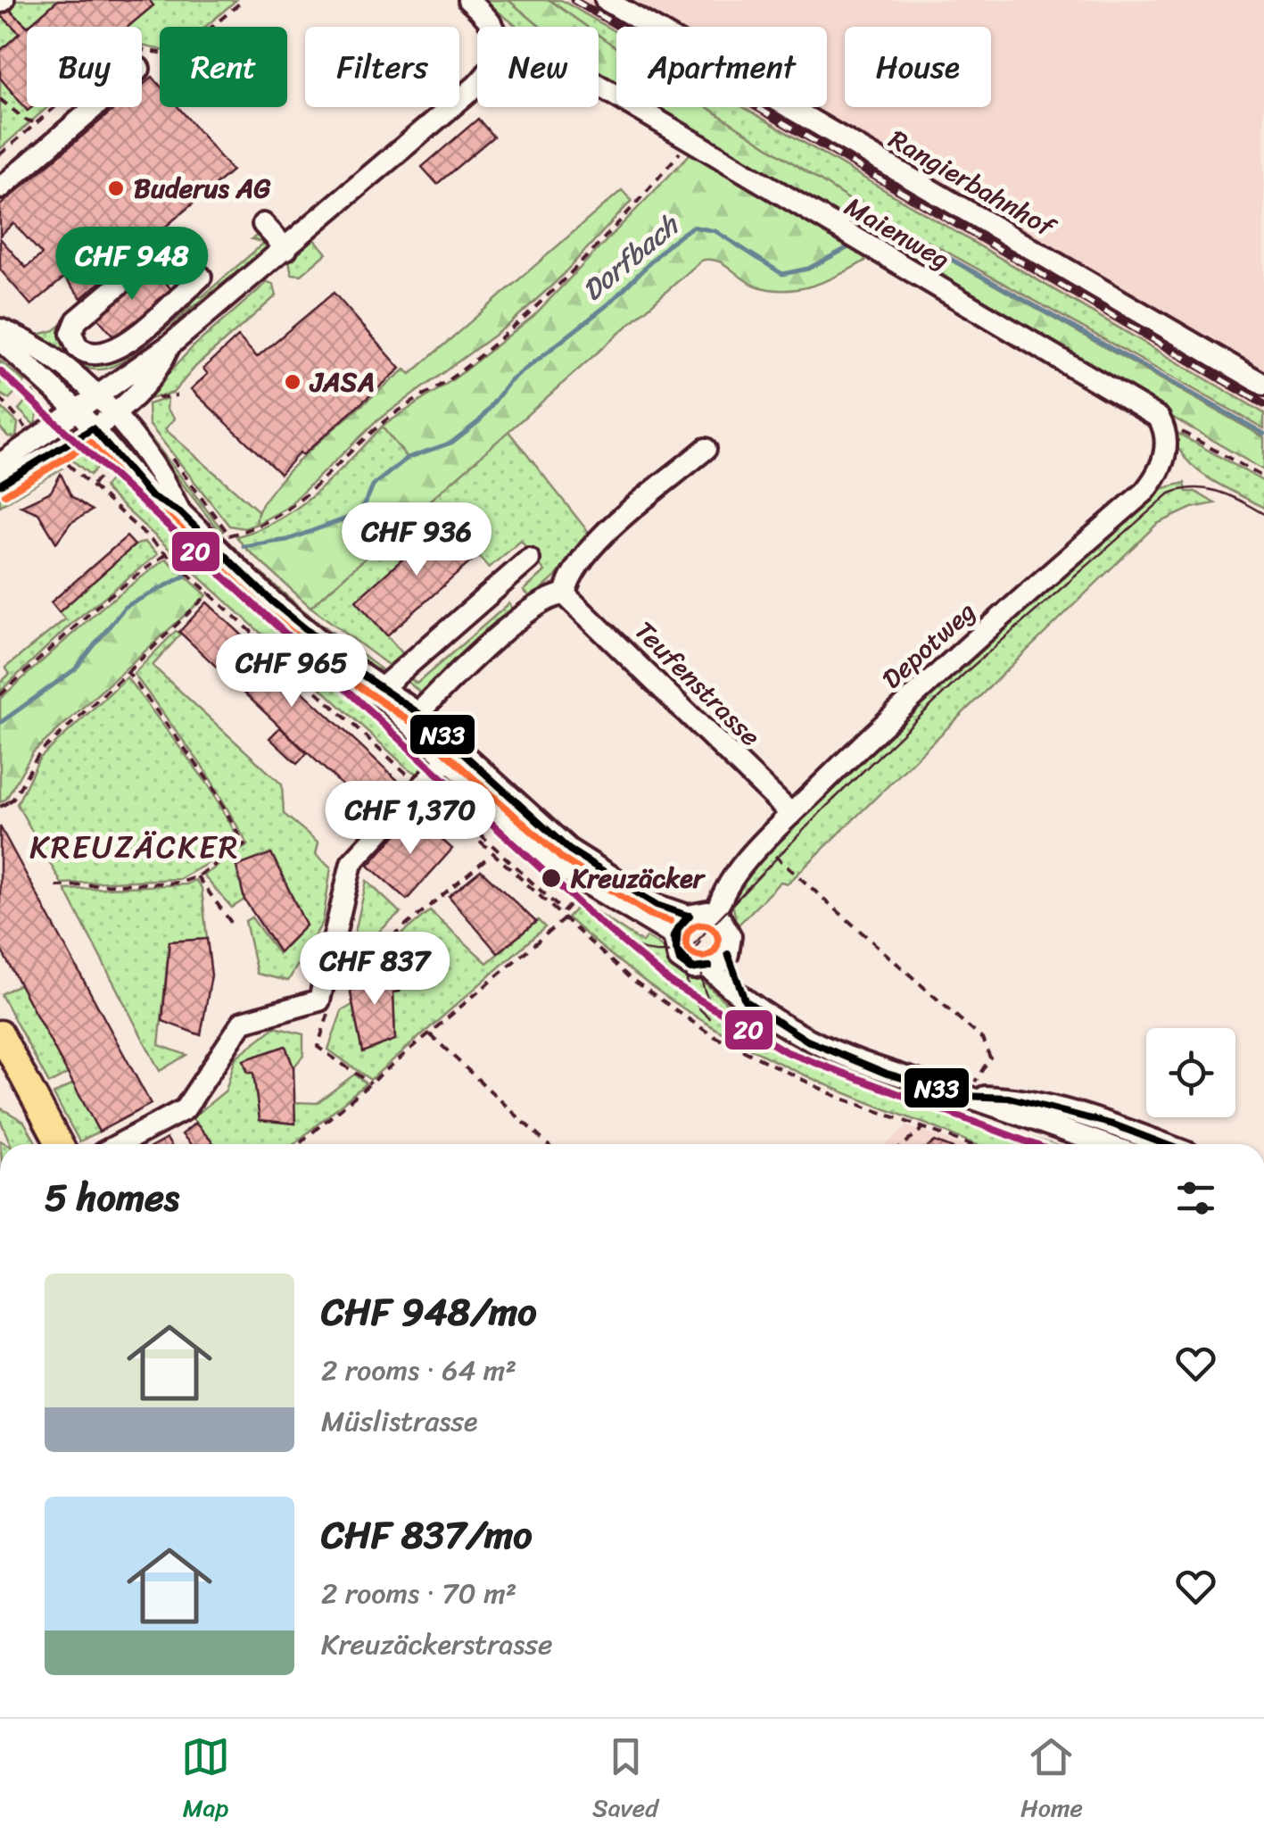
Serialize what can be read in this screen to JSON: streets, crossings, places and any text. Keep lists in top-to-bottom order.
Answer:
{
  "streets": {
    "street": [
      "Rangierbahnhof",
      "Maienweg",
      "Depotweg",
      "Teufenstrasse"
    ]
  },
  "crossings": [
    ["Maienweg", "Depotweg"],
    ["Depotweg", "Teufenstrasse"]
  ],
  "districts": ["KREUZÄCKER"],
  "water": ["Dorfbach"],
  "places": ["Buderus AG", "JASA", "Kreuzäcker"],
  "lines": ["transit line 20", "transit line N33"],
  "page": {
    "chip": [
      "Buy",
      "Rent",
      "Filters",
      "New",
      "Apartment",
      "House"
    ],
    "price": [
      "CHF 948",
      "CHF 936",
      "CHF 965",
      "CHF 1,370",
      "CHF 837"
    ],
    "heading": "5 homes",
    "list": [
      {
        "name": "CHF 948/mo",
        "note": "2 rooms · 64 m² · Müslistrasse"
      },
      {
        "name": "CHF 837/mo",
        "note": "2 rooms · 70 m² · Kreuzäckerstrasse"
      }
    ],
    "tabs": ["Map", "Saved", "Home"]
  }
}
